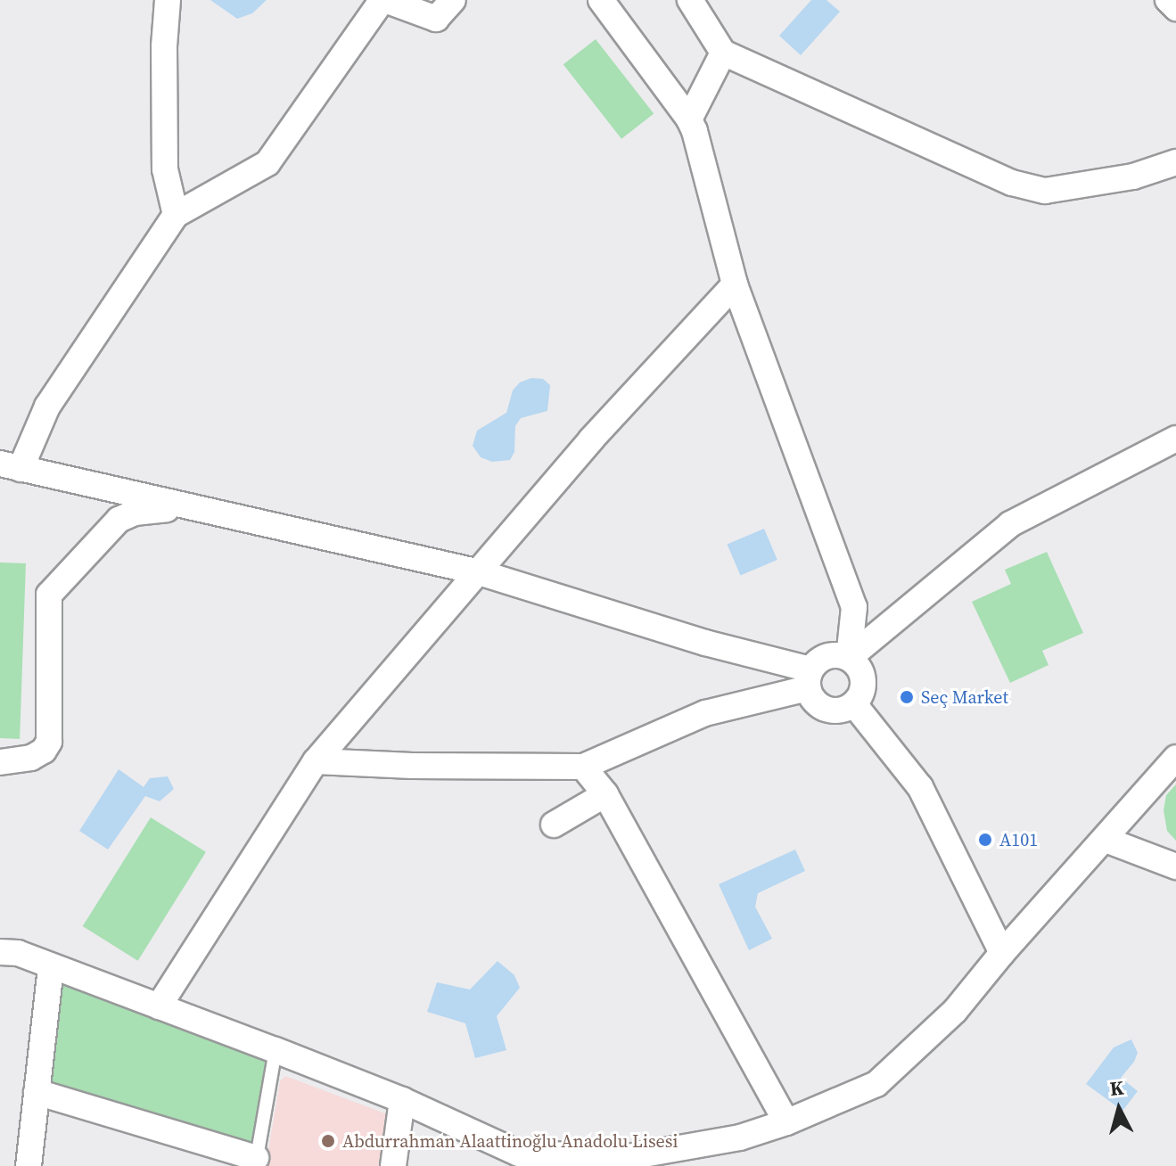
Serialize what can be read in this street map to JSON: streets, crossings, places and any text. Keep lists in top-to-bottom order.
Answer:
{
  "places": ["Seç Market", "A101", "Abdurrahman Alaattinoğlu Anadolu Lisesi"],
  "north": "top"
}
